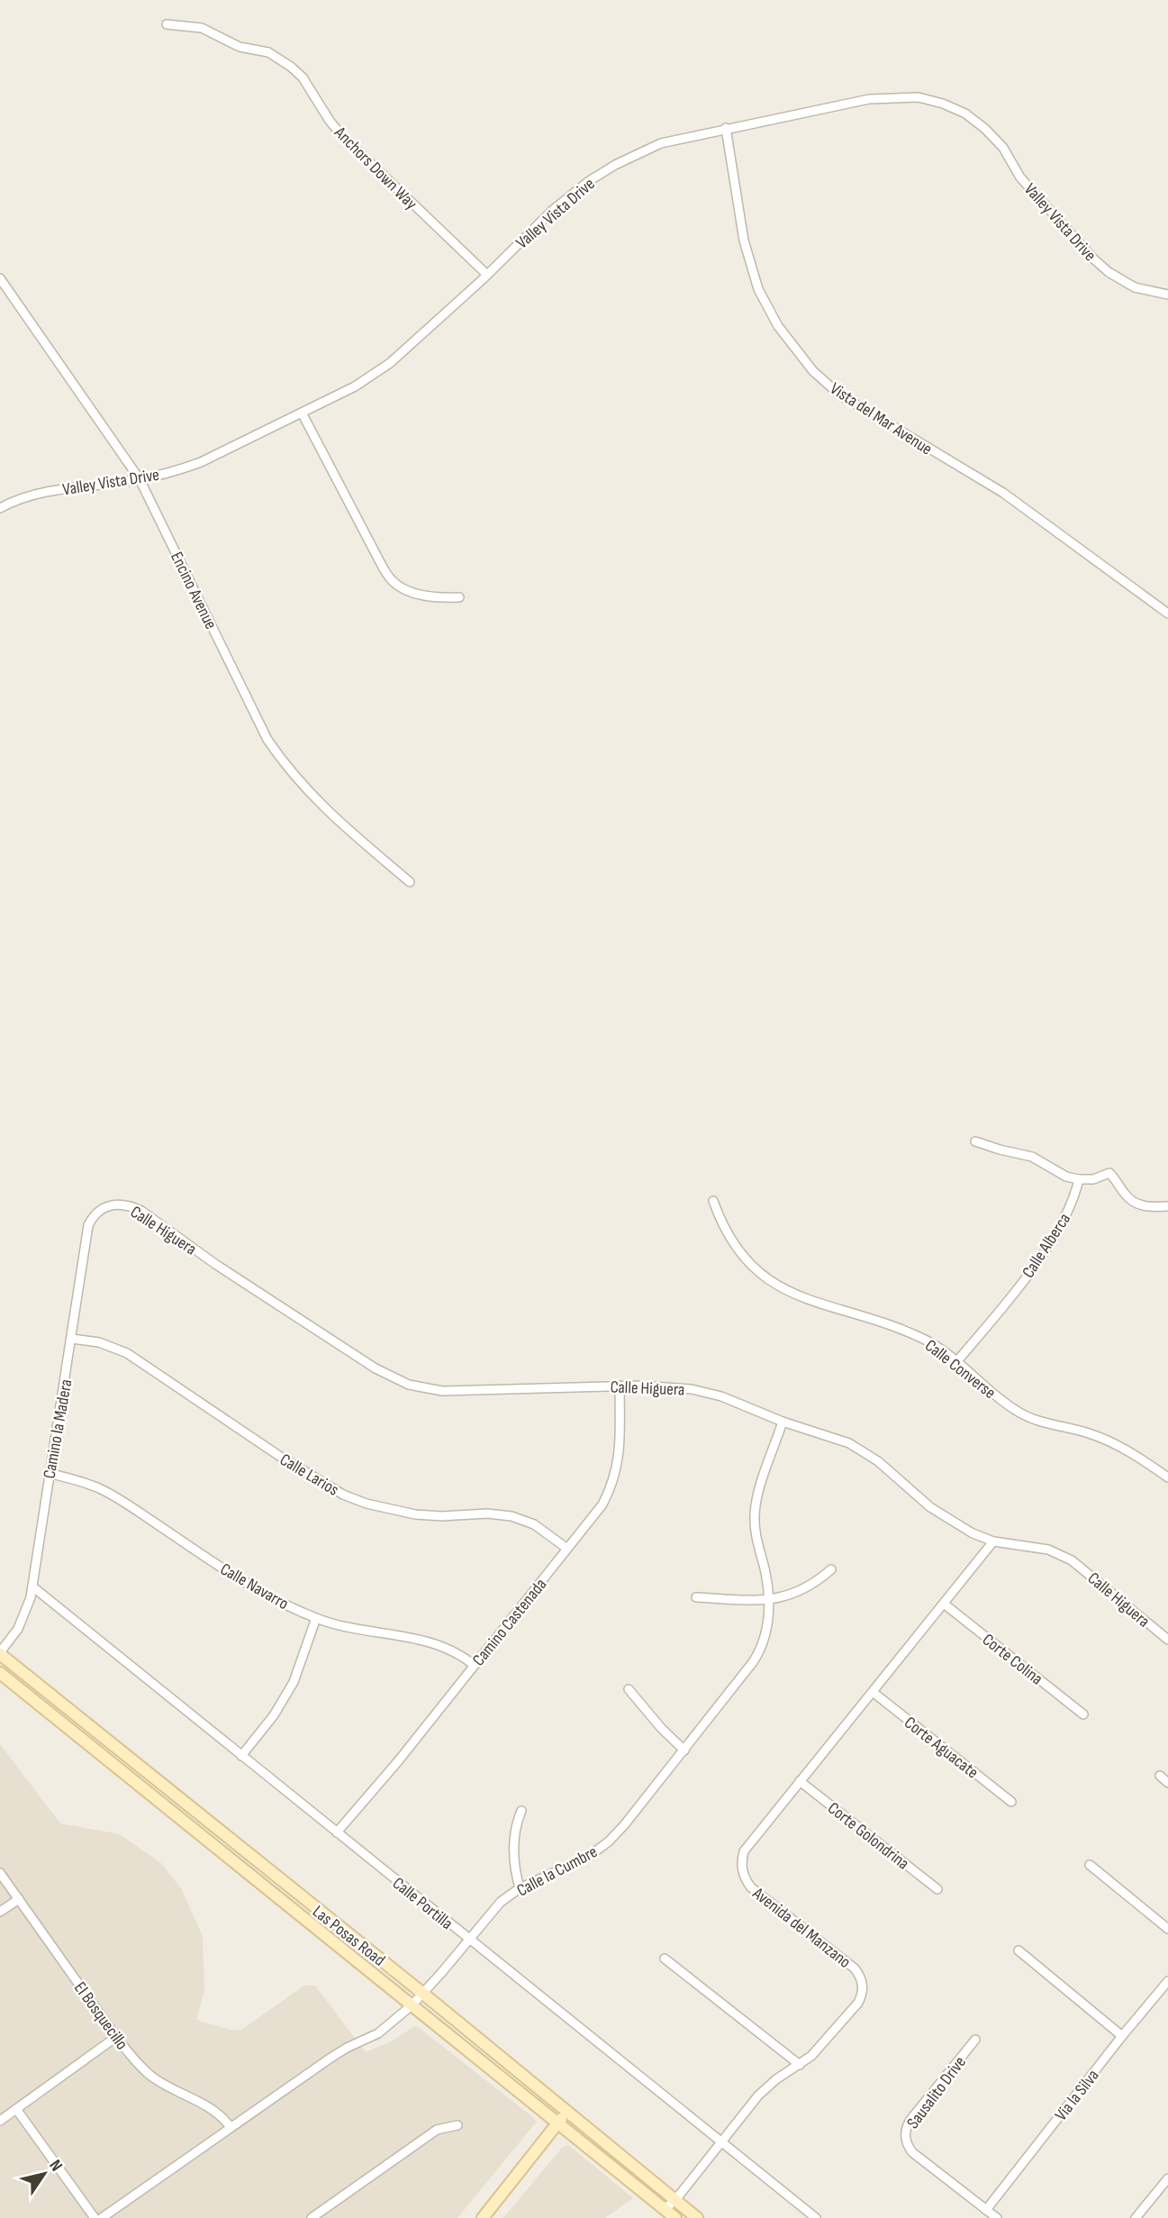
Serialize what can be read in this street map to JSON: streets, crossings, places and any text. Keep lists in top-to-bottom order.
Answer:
{
  "streets": {
    "main road": ["Las Posas Road"],
    "street": [
      "Anchors Down Way",
      "Valley Vista Drive",
      "Vista del Mar Avenue",
      "Encino Avenue",
      "Calle Higuera",
      "Calle Alberca",
      "Calle Converse",
      "Camino la Madera",
      "Calle Larios",
      "Calle Navarro",
      "Camino Castenada",
      "Corte Colina",
      "Corte Aguacate",
      "Corte Golondrina",
      "Calle la Cumbre",
      "Calle Portilla",
      "Avenida del Manzano",
      "El Bosquecillo",
      "Sausalito Drive",
      "Via la Silva"
    ]
  },
  "crossings": [
    ["Anchors Down Way", "Valley Vista Drive"],
    ["Valley Vista Drive", "Vista del Mar Avenue"],
    ["Valley Vista Drive", "Encino Avenue"],
    ["Calle Higuera", "Camino la Madera"],
    ["Calle Higuera", "Camino Castenada"],
    ["Calle Higuera", "Calle la Cumbre"],
    ["Calle Higuera", "Avenida del Manzano"],
    ["Calle Alberca", "Calle Converse"],
    ["Camino la Madera", "Calle Larios"],
    ["Camino la Madera", "Calle Navarro"],
    ["Camino la Madera", "Calle Portilla"],
    ["Camino la Madera", "Las Posas Road"],
    ["Calle Larios", "Camino Castenada"],
    ["Calle Navarro", "Camino Castenada"],
    ["Camino Castenada", "Calle Portilla"],
    ["Corte Colina", "Avenida del Manzano"],
    ["Corte Aguacate", "Avenida del Manzano"],
    ["Corte Golondrina", "Avenida del Manzano"],
    ["Calle la Cumbre", "Calle Portilla"],
    ["Calle la Cumbre", "Las Posas Road"],
    ["Calle la Cumbre", "El Bosquecillo"],
    ["Calle Portilla", "Avenida del Manzano"],
    ["Avenida del Manzano", "Las Posas Road"],
    ["Sausalito Drive", "Via la Silva"]
  ],
  "north": "top right"
}
